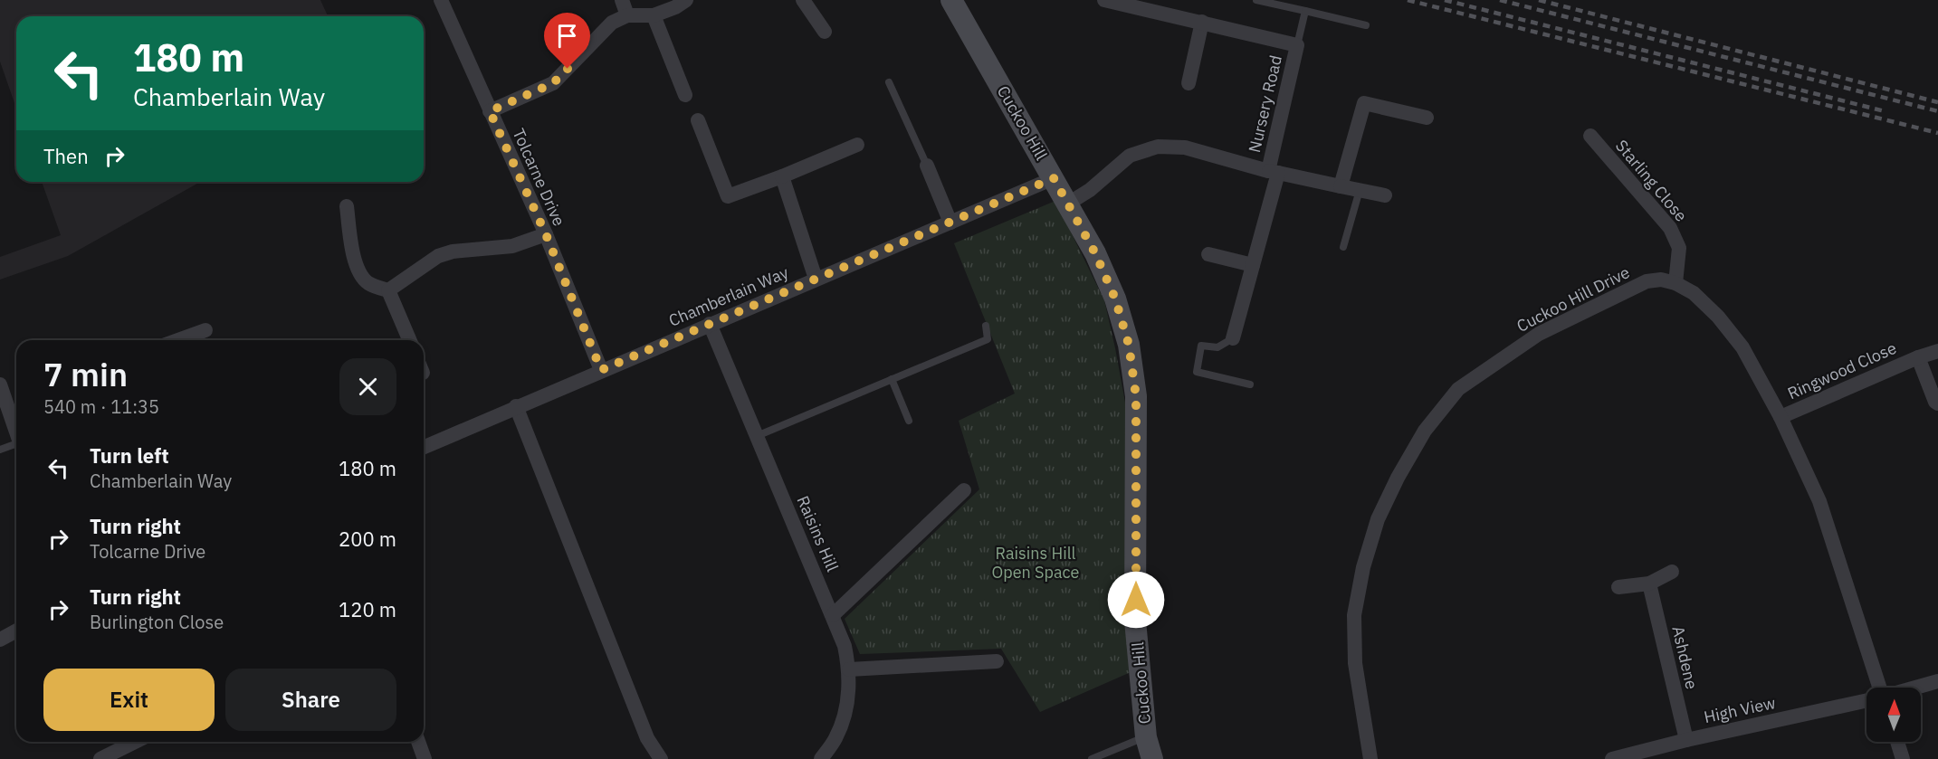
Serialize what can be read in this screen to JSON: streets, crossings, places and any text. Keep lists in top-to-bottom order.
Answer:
{
  "streets": {
    "main road": ["Cuckoo Hill"],
    "street": [
      "Nursery Road",
      "Tolcarne Drive",
      "Starling Close",
      "Chamberlain Way",
      "Cuckoo Hill Drive",
      "Ringwood Close",
      "Raisins Hill",
      "Ashdene",
      "High View"
    ]
  },
  "crossings": [
    ["Nursery Road", "Cuckoo Hill"],
    ["Cuckoo Hill", "Chamberlain Way"],
    ["Tolcarne Drive", "Chamberlain Way"],
    ["Starling Close", "Cuckoo Hill Drive"],
    ["Chamberlain Way", "Raisins Hill"],
    ["Cuckoo Hill Drive", "Ringwood Close"],
    ["Ashdene", "High View"]
  ],
  "parks": ["Raisins Hill Open Space"],
  "north": "top",
  "page": {
    "turn": ["180 m", "Chamberlain Way"],
    "then": "Then",
    "heading": ["7 min", "540 m · 11:35"],
    "list": [
      {
        "name": "Turn left",
        "note": "Chamberlain Way",
        "value": "180 m"
      },
      {
        "name": "Turn right",
        "note": "Tolcarne Drive",
        "value": "200 m"
      },
      {
        "name": "Turn right",
        "note": "Burlington Close",
        "value": "120 m"
      }
    ],
    "buttons": ["Exit", "Share"]
  }
}
